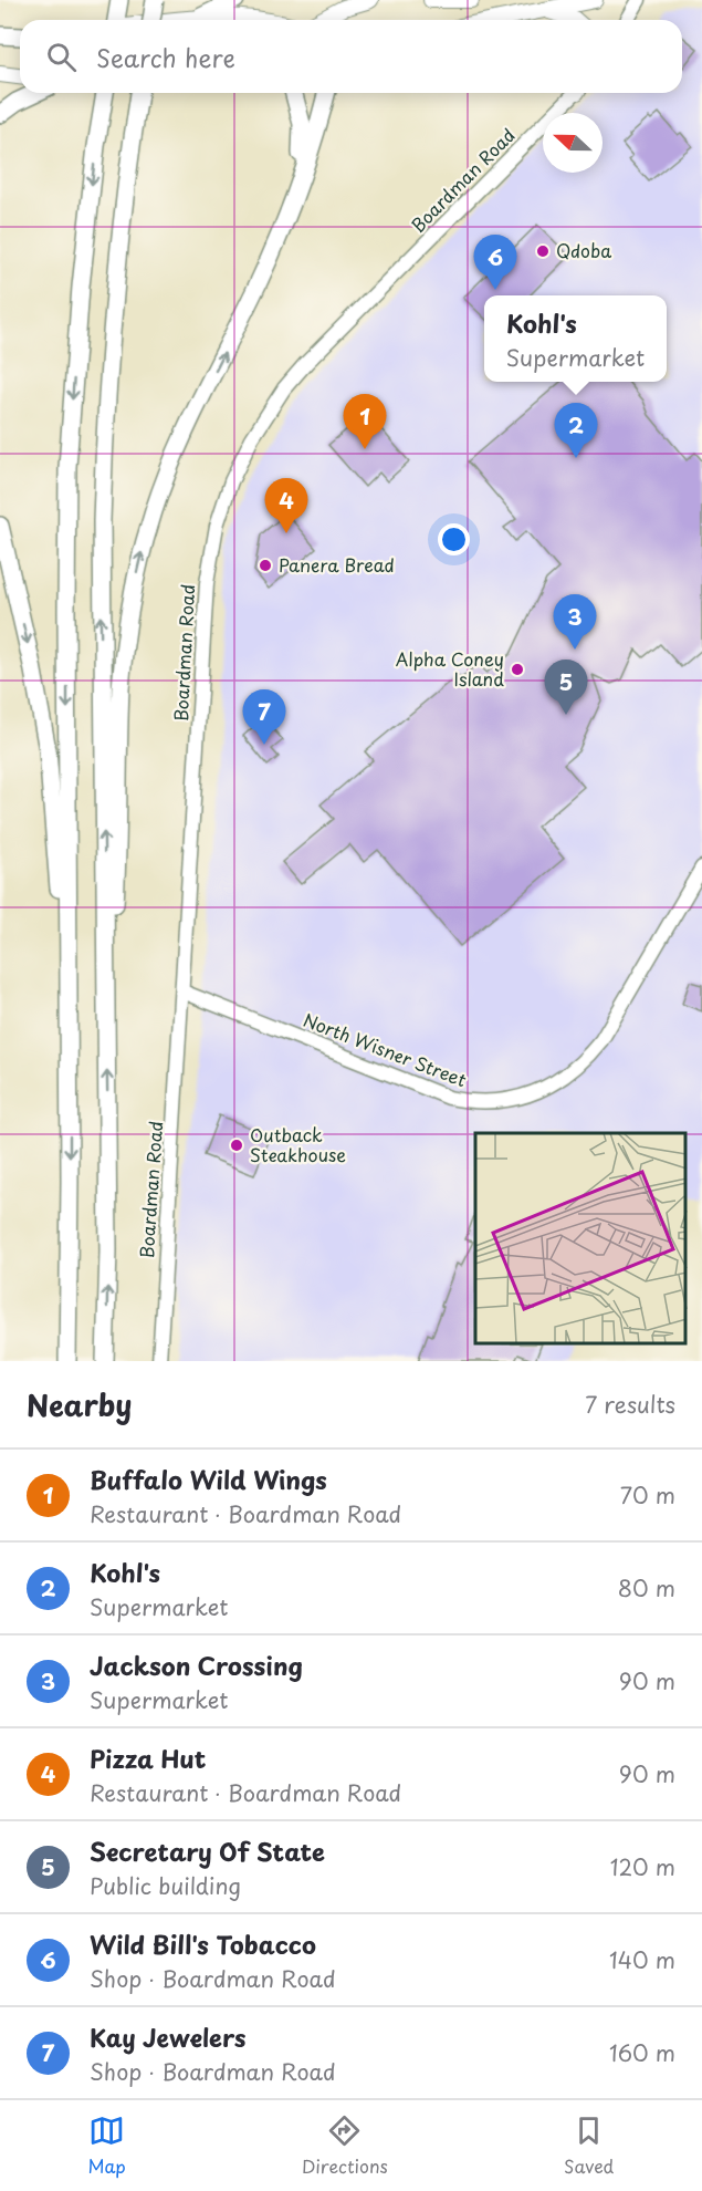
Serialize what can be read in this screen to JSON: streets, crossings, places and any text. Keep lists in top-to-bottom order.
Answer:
{
  "streets": {
    "main road": ["Boardman Road", "North Wisner Street"]
  },
  "crossings": [
    ["Boardman Road", "North Wisner Street"]
  ],
  "places": [
    "Qdoba",
    "Panera Bread",
    "Alpha Coney Island",
    "Outback Steakhouse"
  ],
  "north": "left",
  "page": {
    "search": "Search here",
    "pins": [
      "6",
      "1",
      "2",
      "4",
      "3",
      "5",
      "7"
    ],
    "popup": ["Kohl's", "Supermarket"],
    "heading": ["Nearby", "7 results"],
    "list": [
      {
        "mark": "1",
        "name": "Buffalo Wild Wings",
        "note": "Restaurant · Boardman Road",
        "value": "70 m"
      },
      {
        "mark": "2",
        "name": "Kohl's",
        "note": "Supermarket",
        "value": "80 m"
      },
      {
        "mark": "3",
        "name": "Jackson Crossing",
        "note": "Supermarket",
        "value": "90 m"
      },
      {
        "mark": "4",
        "name": "Pizza Hut",
        "note": "Restaurant · Boardman Road",
        "value": "90 m"
      },
      {
        "mark": "5",
        "name": "Secretary Of State",
        "note": "Public building",
        "value": "120 m"
      },
      {
        "mark": "6",
        "name": "Wild Bill's Tobacco",
        "note": "Shop · Boardman Road",
        "value": "140 m"
      },
      {
        "mark": "7",
        "name": "Kay Jewelers",
        "note": "Shop · Boardman Road",
        "value": "160 m"
      }
    ],
    "nav": ["Map", "Directions", "Saved"]
  }
}
